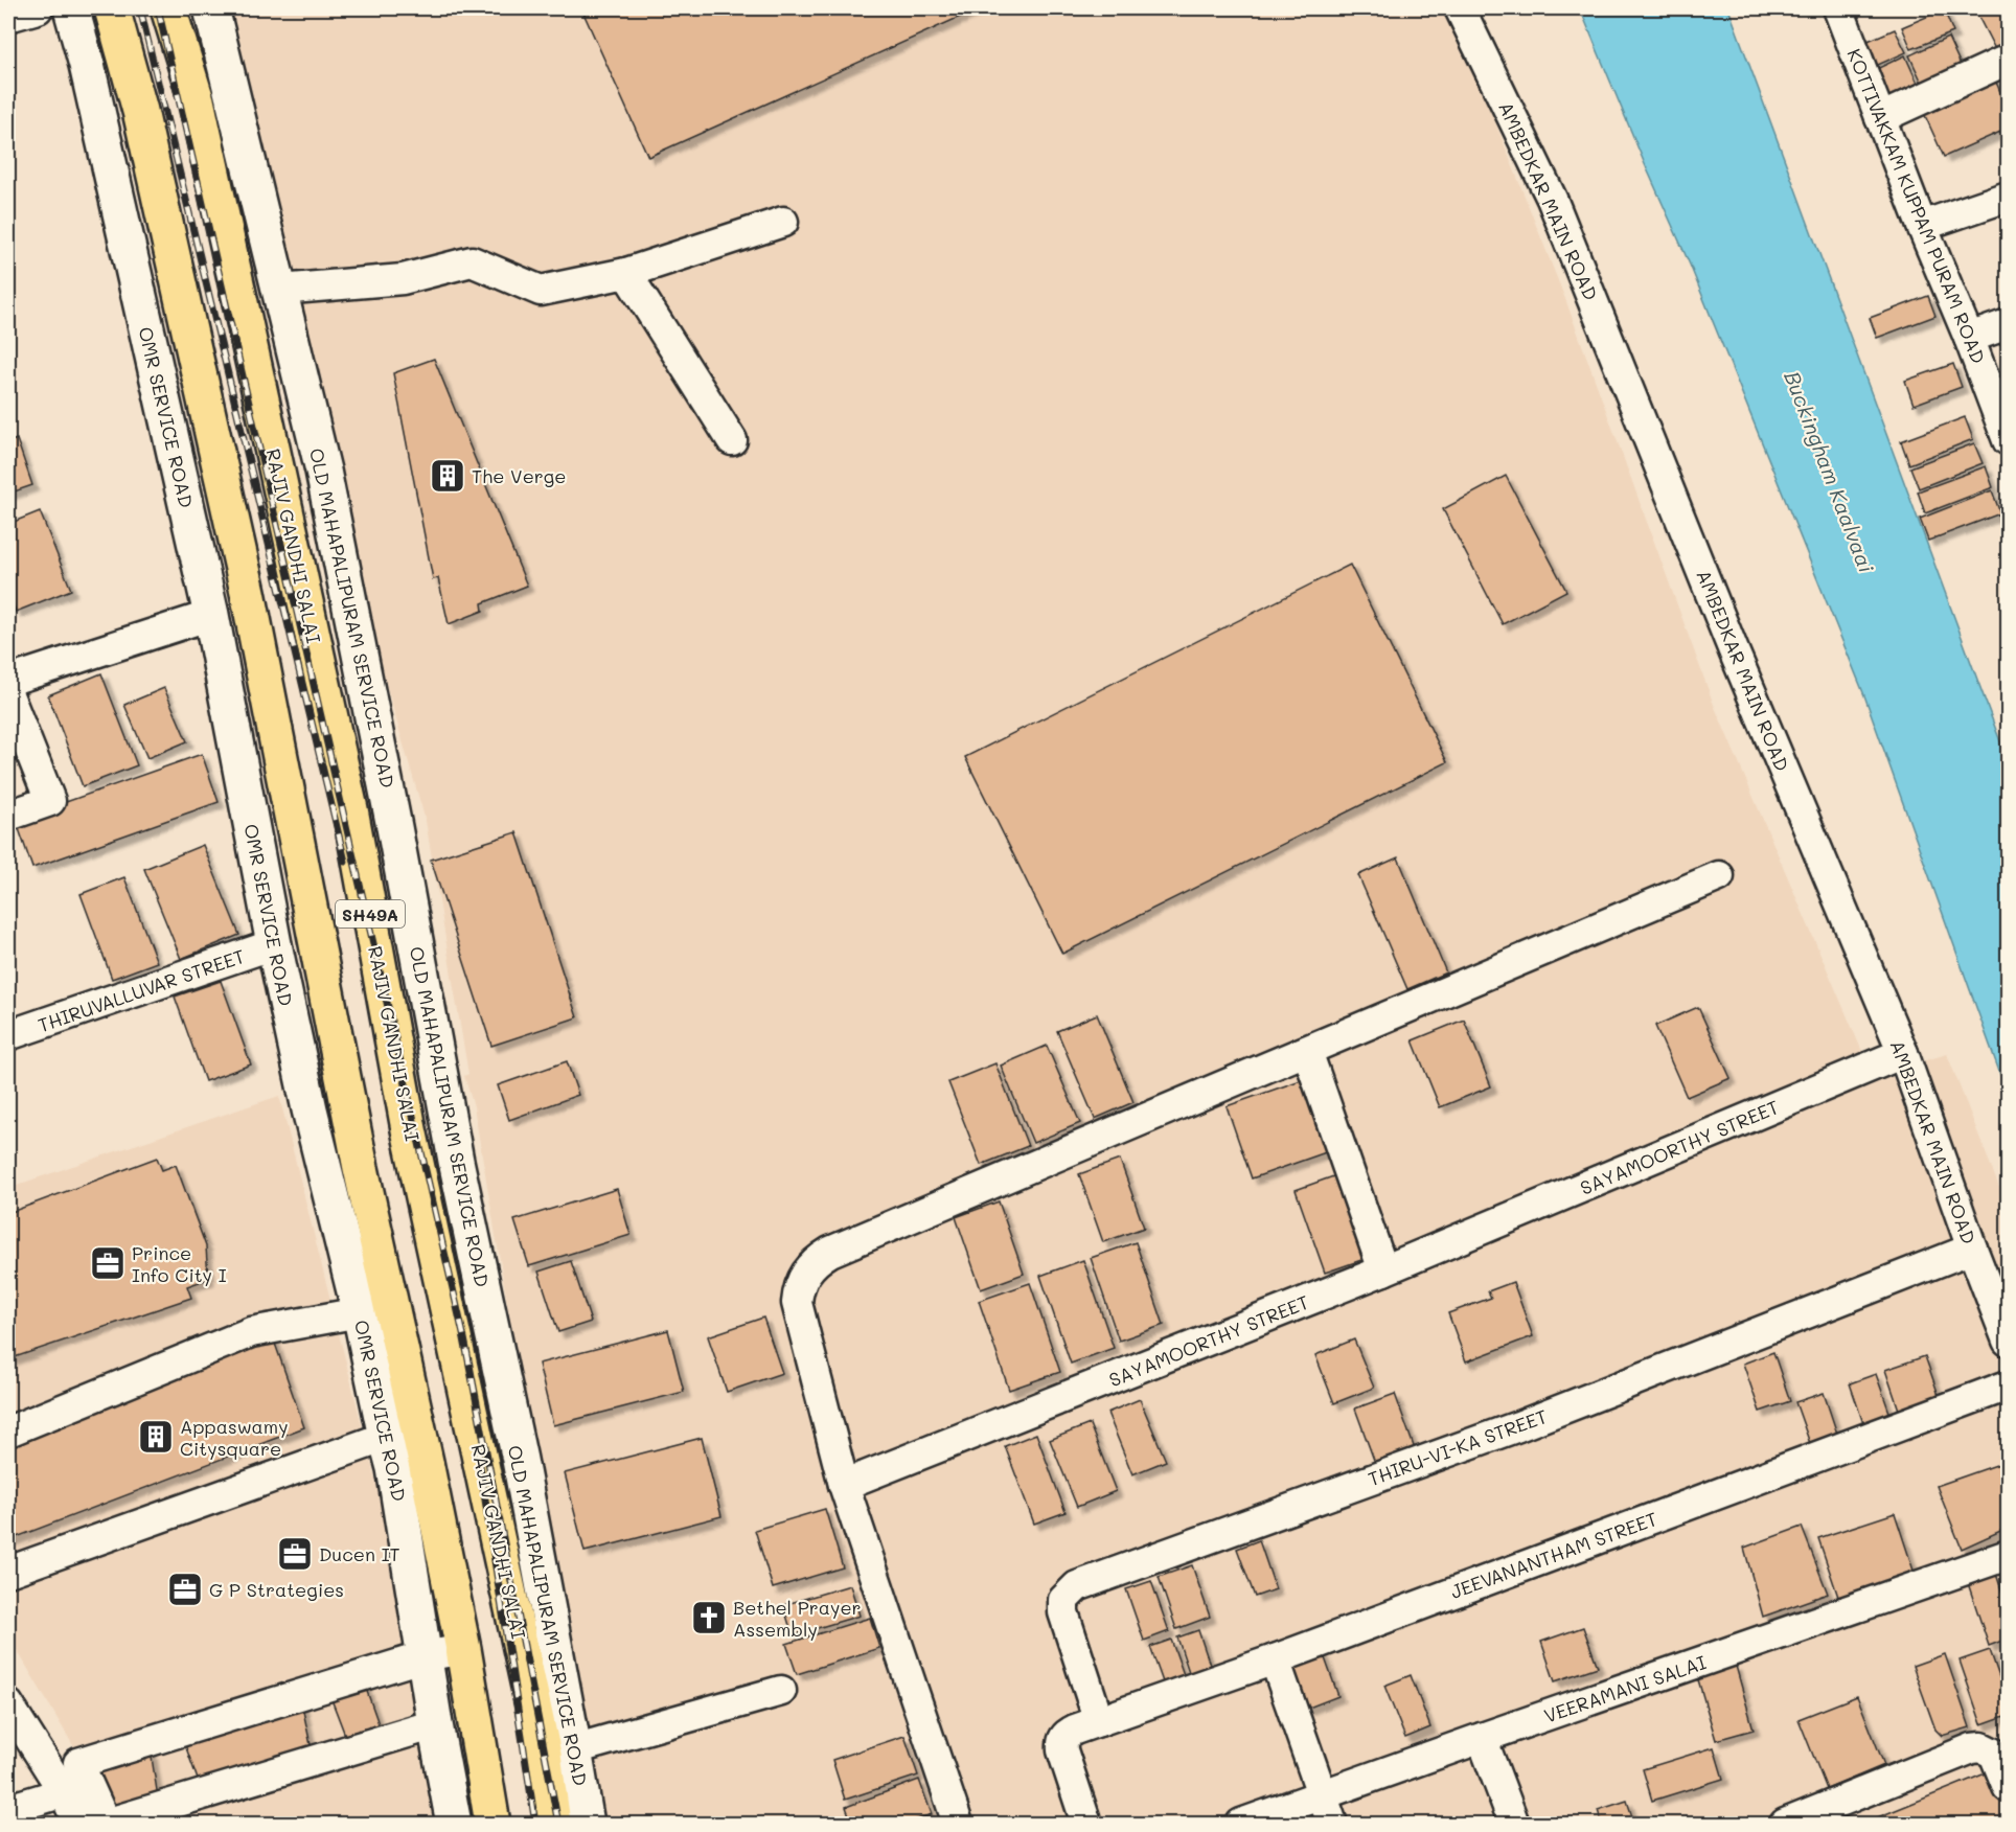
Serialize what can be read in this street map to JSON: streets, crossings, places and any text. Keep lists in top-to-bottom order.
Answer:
{
  "streets": {
    "main road": ["RAJIV GANDHI SALAI", "SH49A"],
    "street": [
      "AMBEDKAR MAIN ROAD",
      "KOTTIVAKKAM KUPPAM PURAM ROAD",
      "OMR SERVICE ROAD",
      "OLD MAHAPALIPURAM SERVICE ROAD",
      "THIRUVALLUVAR STREET",
      "SAYAMOORTHY STREET",
      "THIRU-VI-KA STREET",
      "JEEVANANTHAM STREET",
      "VEERAMANI SALAI"
    ]
  },
  "crossings": [
    ["AMBEDKAR MAIN ROAD", "SAYAMOORTHY STREET"],
    ["AMBEDKAR MAIN ROAD", "THIRU-VI-KA STREET"],
    ["OMR SERVICE ROAD", "THIRUVALLUVAR STREET"],
    ["THIRU-VI-KA STREET", "JEEVANANTHAM STREET"]
  ],
  "water": ["Buckingham Kaalvaai"],
  "places": {
    "building": ["The Verge", "Appaswamy Citysquare"],
    "office": ["Prince Info City I", "Ducen IT", "G P Strategies"],
    "church": ["Bethel Prayer Assembly"]
  }
}
